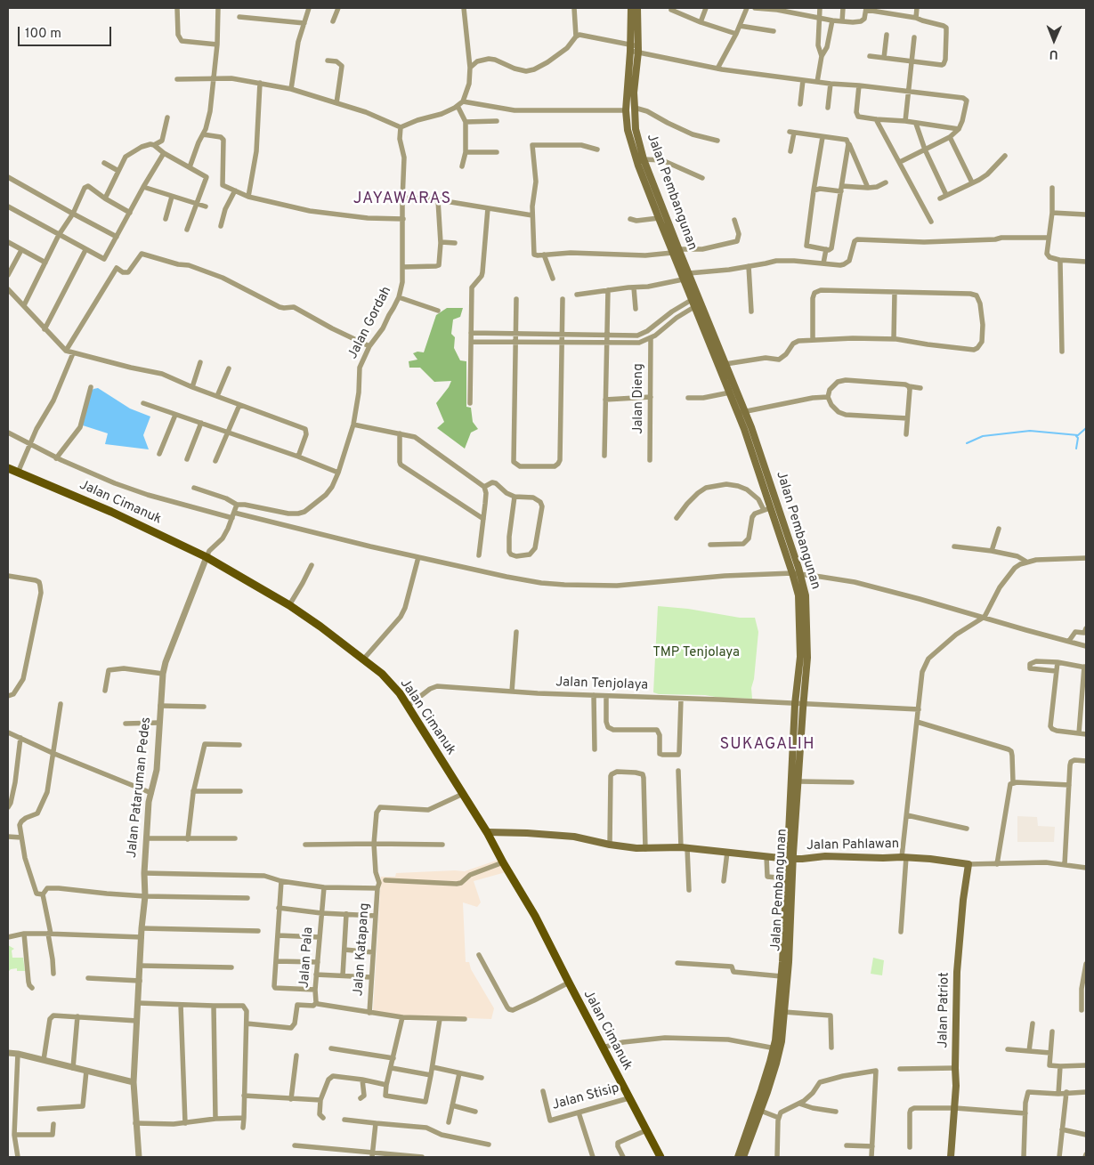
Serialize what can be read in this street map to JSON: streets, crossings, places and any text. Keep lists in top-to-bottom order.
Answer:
{
  "streets": {
    "main road": [
      "Jalan Pembangunan",
      "Jalan Cimanuk",
      "Jalan Pahlawan",
      "Jalan Patriot"
    ],
    "street": [
      "Jalan Gordah",
      "Jalan Dieng",
      "Jalan Tenjolaya",
      "Jalan Pataruman Pedes",
      "Jalan Katapang",
      "Jalan Pala",
      "Jalan Stisip"
    ]
  },
  "crossings": [
    ["Jalan Pembangunan", "Jalan Tenjolaya"],
    ["Jalan Pembangunan", "Jalan Pahlawan"],
    ["Jalan Cimanuk", "Jalan Tenjolaya"],
    ["Jalan Cimanuk", "Jalan Pataruman Pedes"],
    ["Jalan Cimanuk", "Jalan Pahlawan"],
    ["Jalan Cimanuk", "Jalan Katapang"],
    ["Jalan Cimanuk", "Jalan Stisip"],
    ["Jalan Pahlawan", "Jalan Patriot"],
    ["Jalan Katapang", "Jalan Pala"]
  ],
  "districts": ["JAYAWARAS", "SUKAGALIH"],
  "parks": ["TMP Tenjolaya"],
  "scale_bar": "100 m",
  "north": "bottom"
}
